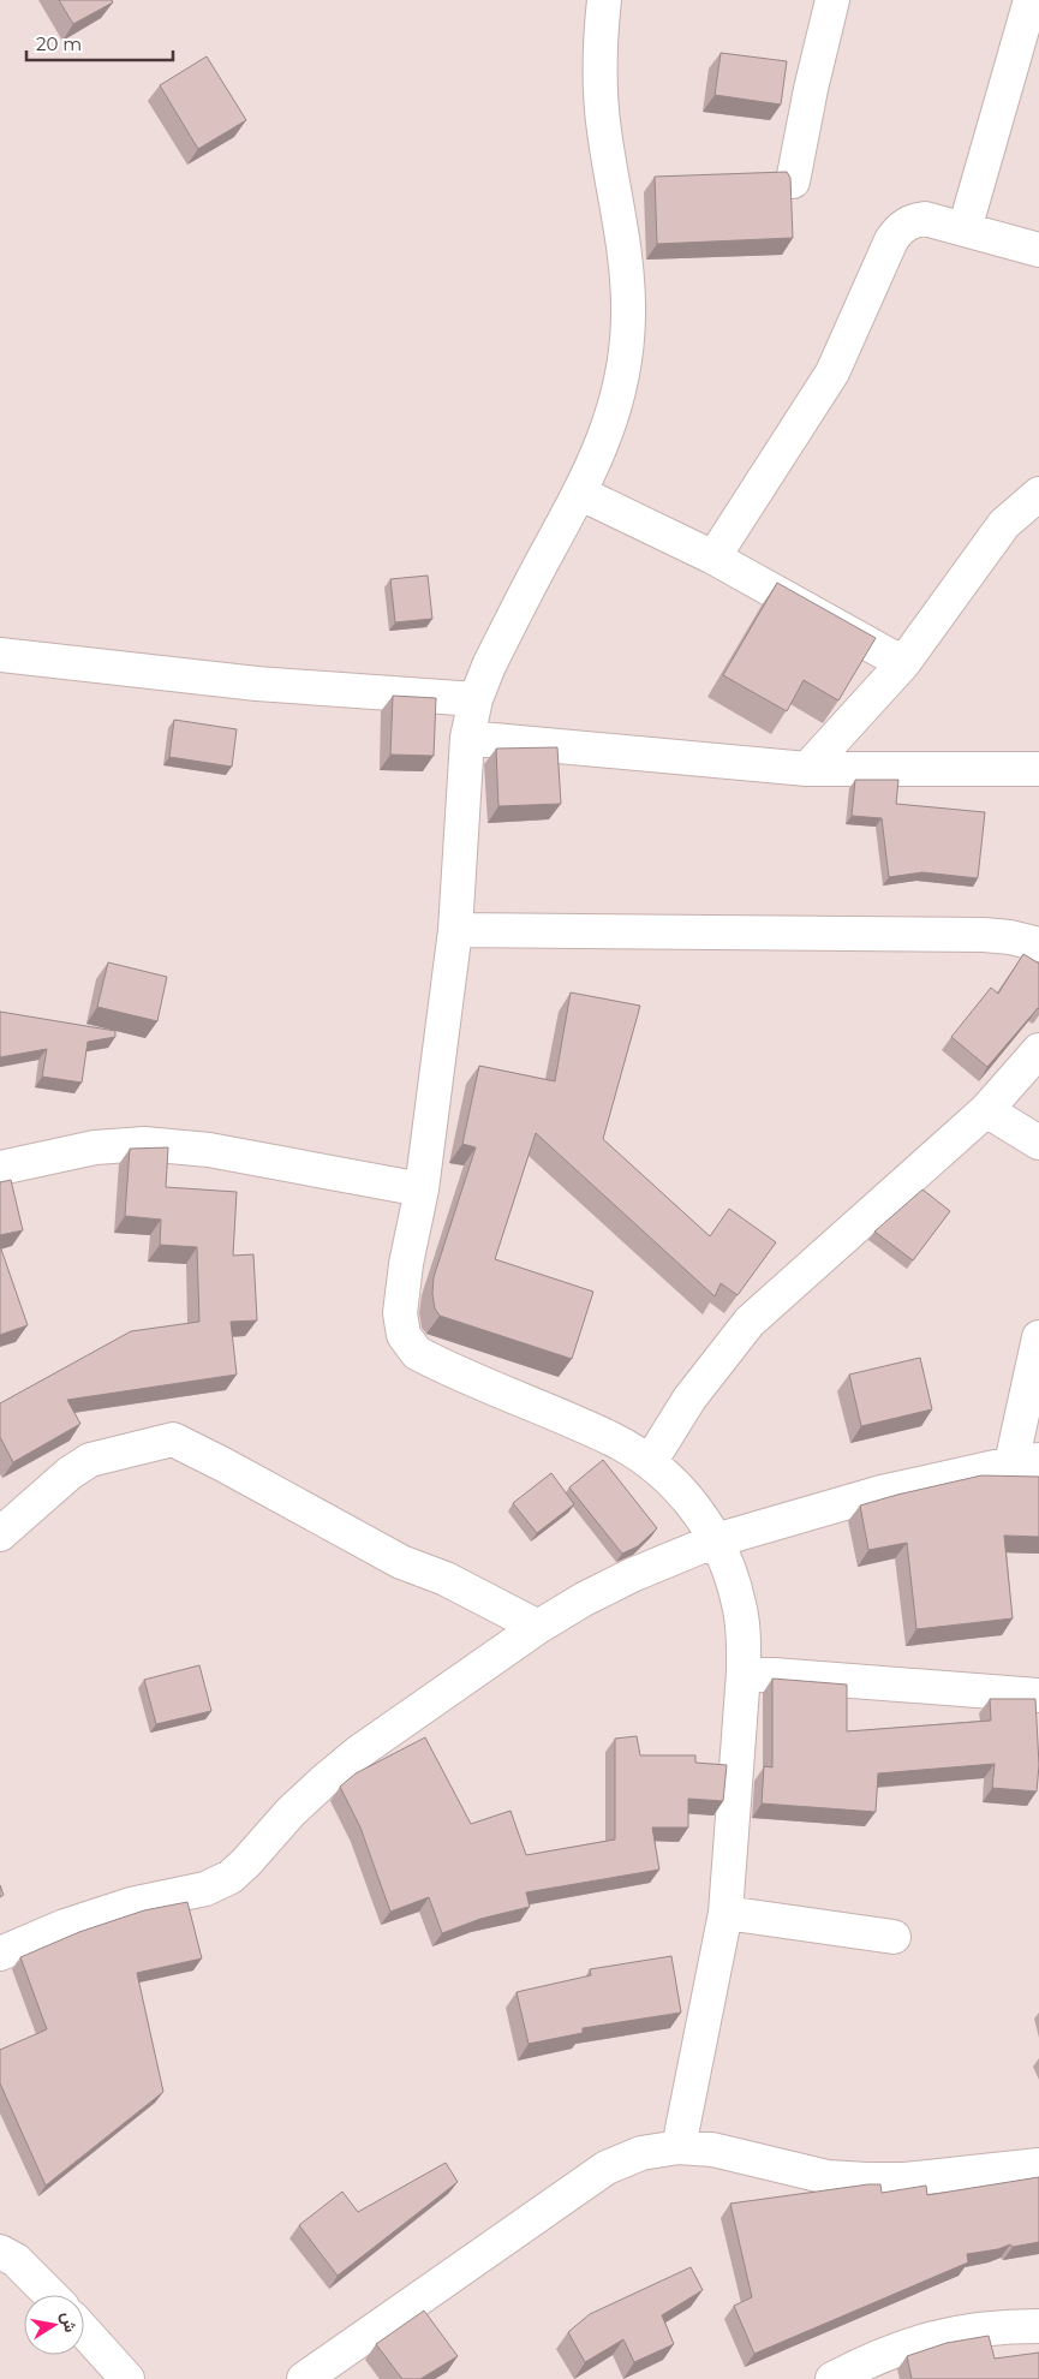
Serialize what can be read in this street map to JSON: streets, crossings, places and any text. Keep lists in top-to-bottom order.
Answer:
{
  "scale_bar": "20 m",
  "north": "right"
}
